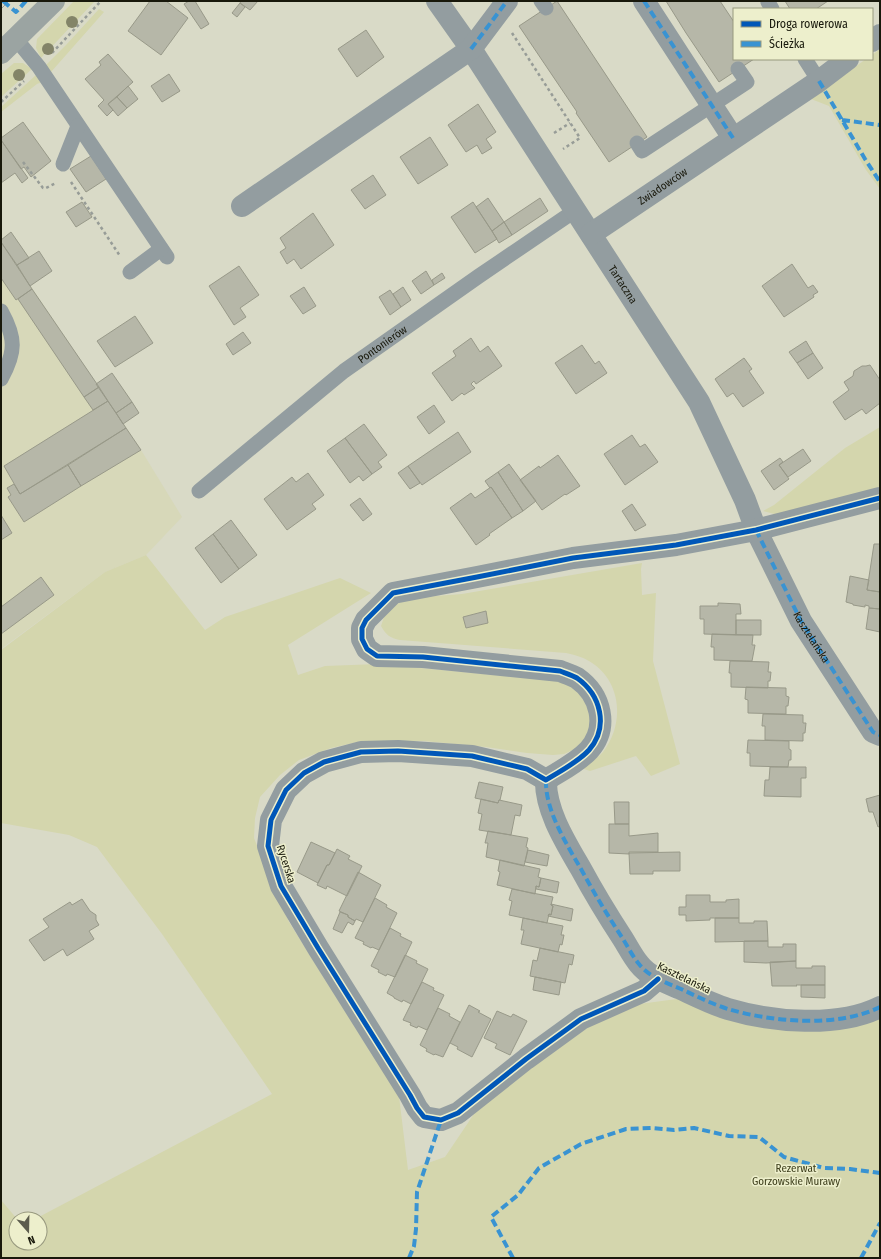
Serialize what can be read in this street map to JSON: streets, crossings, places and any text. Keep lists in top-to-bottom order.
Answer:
{
  "streets": {
    "street": [
      "Zwiadowców",
      "Tartaczna",
      "Kasztelańska",
      "Rycerska"
    ],
    "lane": ["Pontonierów"]
  },
  "crossings": [
    ["Zwiadowców", "Tartaczna"],
    ["Tartaczna", "Pontonierów"],
    ["Tartaczna", "Kasztelańska"],
    ["Kasztelańska", "Rycerska"]
  ],
  "parks": ["Rezerwat Gorzowskie Murawy"],
  "legend": ["Droga rowerowa", "Ścieżka"],
  "north": "bottom"
}
